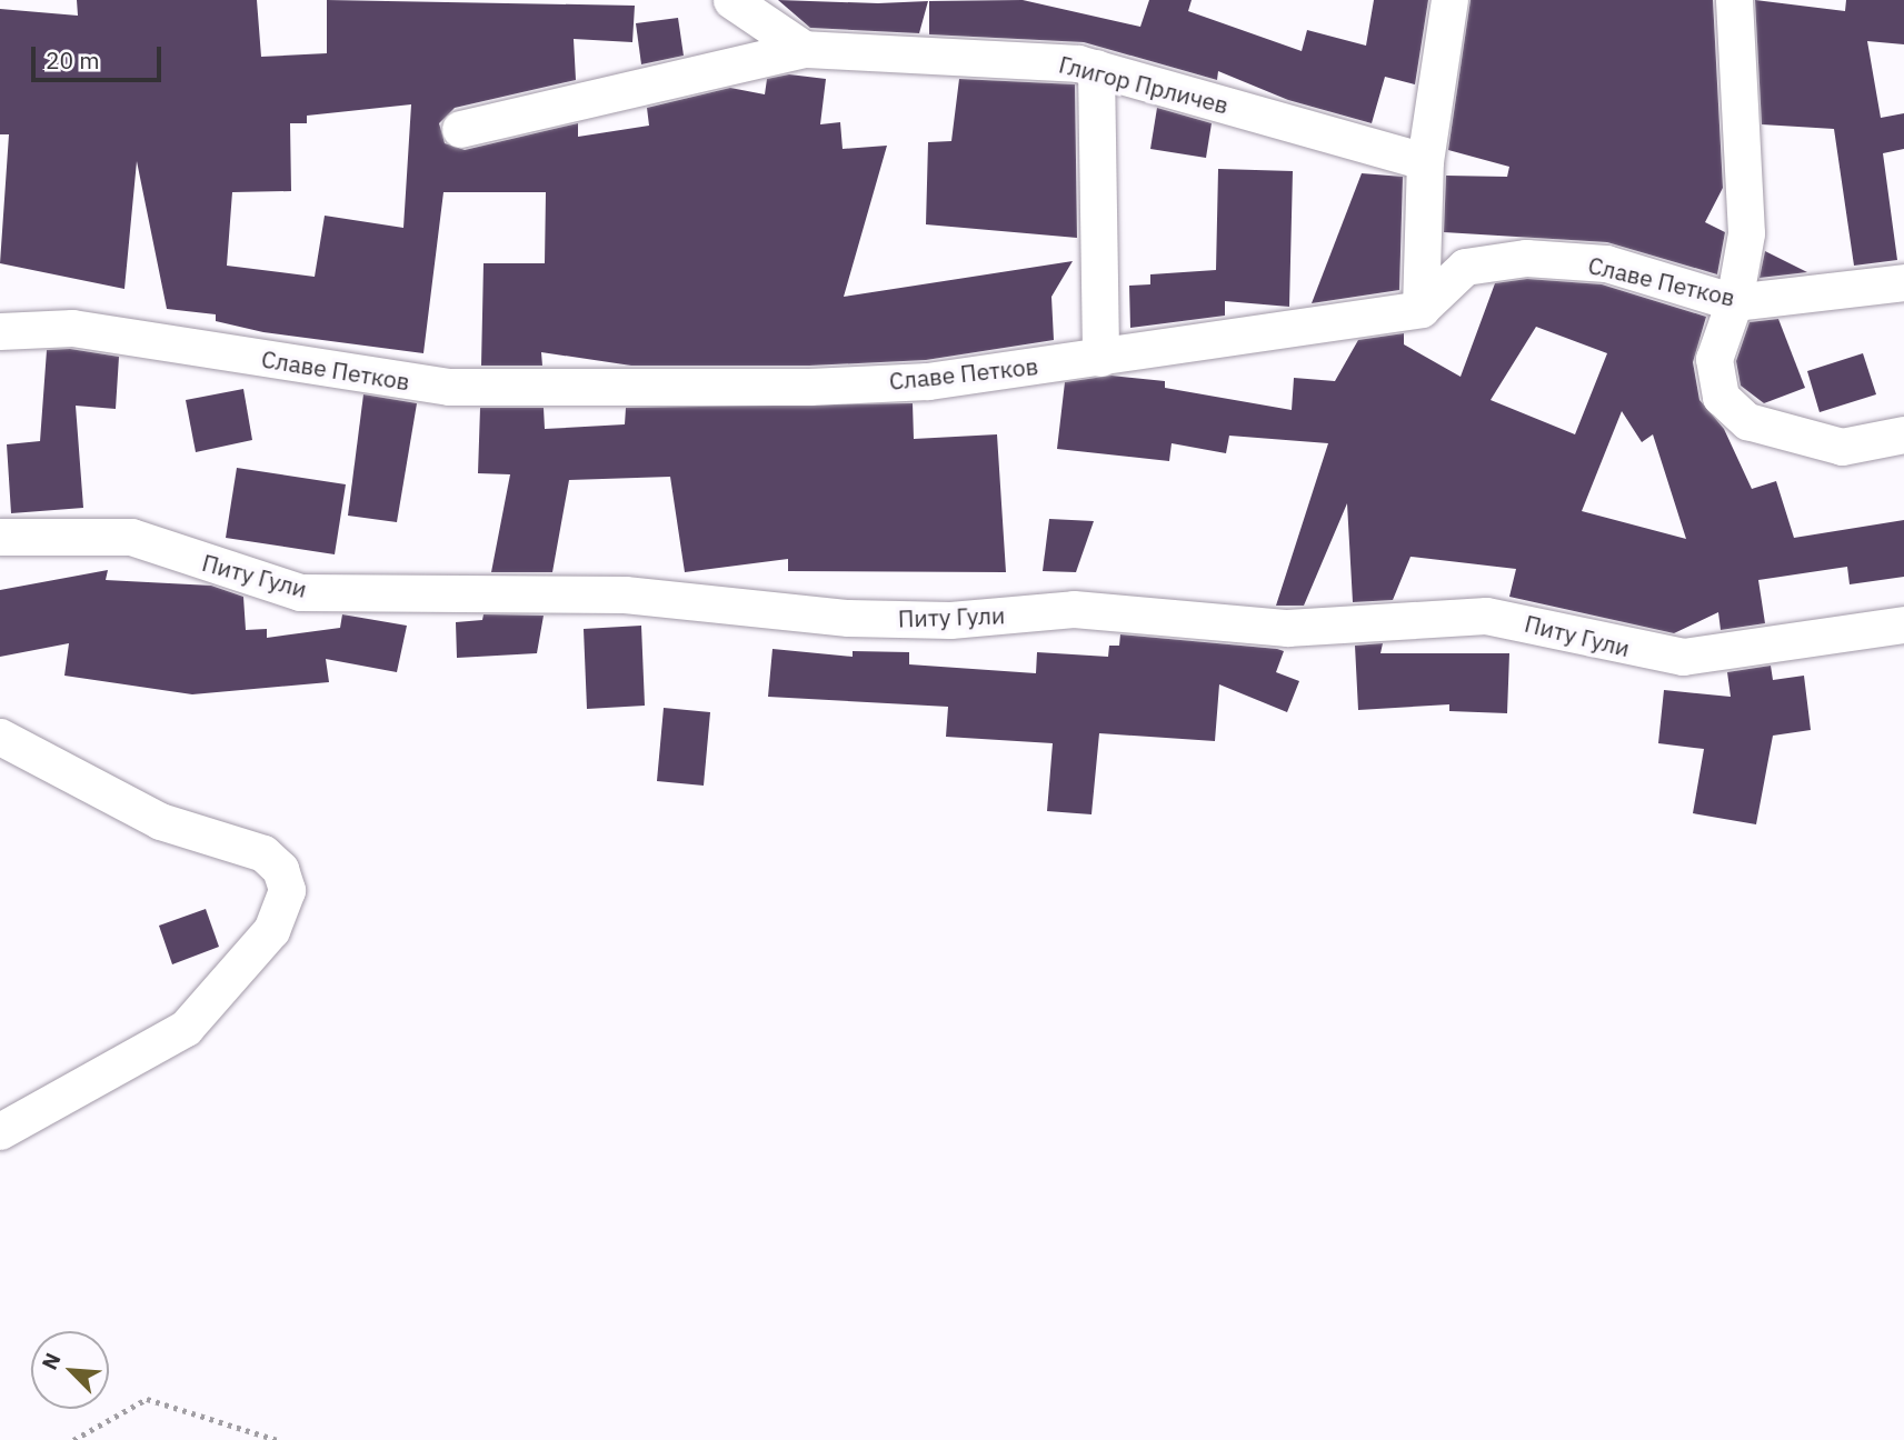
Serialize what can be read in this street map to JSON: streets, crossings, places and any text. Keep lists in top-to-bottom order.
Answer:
{
  "streets": {
    "street": ["Глигор Прличев", "Славе Петков", "Питу Гули"]
  },
  "scale_bar": "20 m",
  "north": "top left"
}
